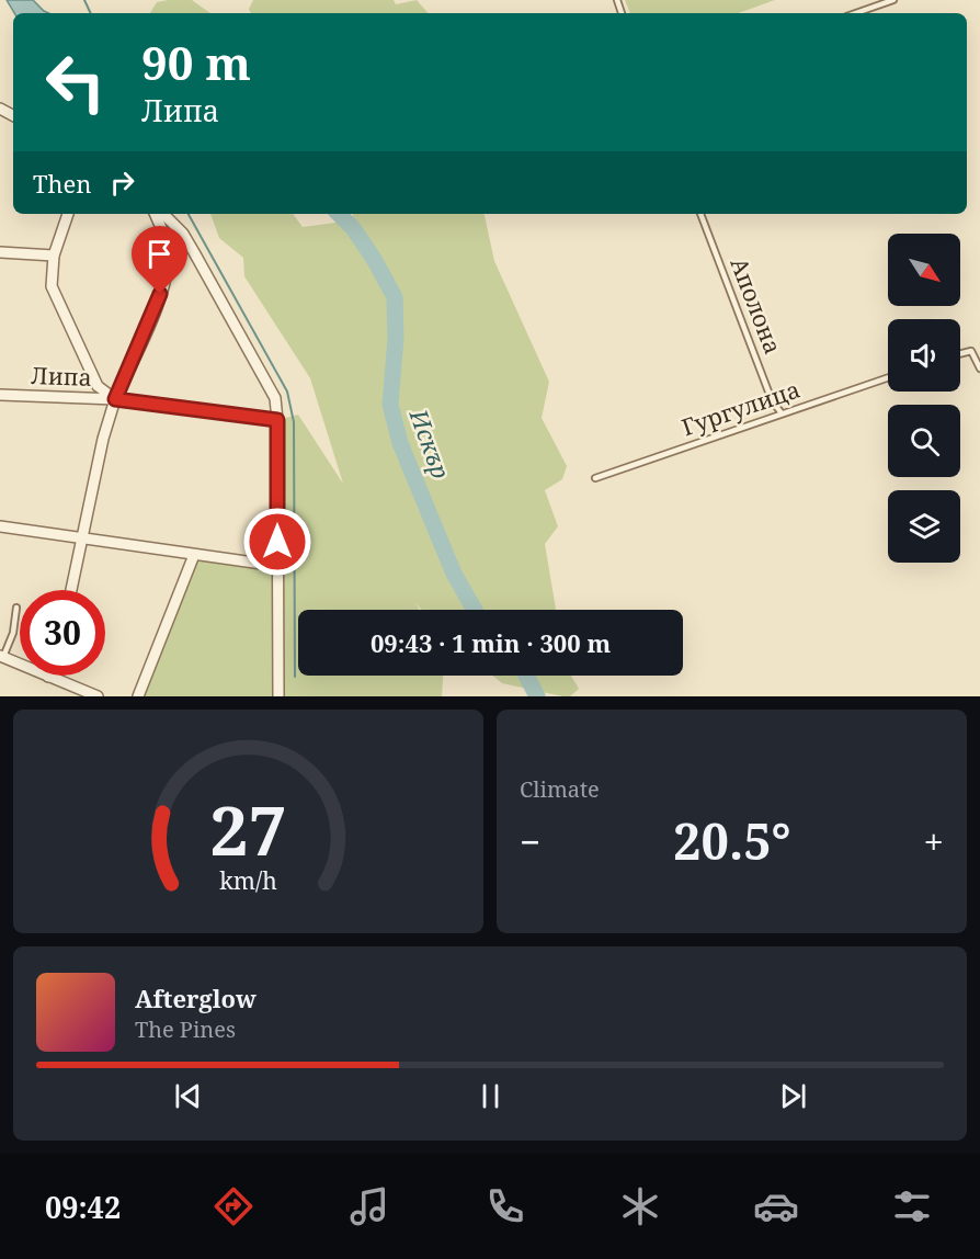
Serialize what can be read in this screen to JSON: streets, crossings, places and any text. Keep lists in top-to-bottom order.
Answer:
{
  "streets": {
    "street": ["Липа"],
    "lane": ["Аполона", "Гургулица"]
  },
  "crossings": [
    ["Аполона", "Гургулица"]
  ],
  "water": ["Искър"],
  "north": "bottom right",
  "page": {
    "turn": ["90 m", "Липа"],
    "then": "Then",
    "limit": "30",
    "trip": "09:43 · 1 min · 300 m",
    "tile": "Climate",
    "heat": ["−", "20.5°", "+"],
    "song": ["Afterglow", "The Pines"],
    "tabs": "09:42",
    "gauge": ["27", "km/h"]
  }
}
